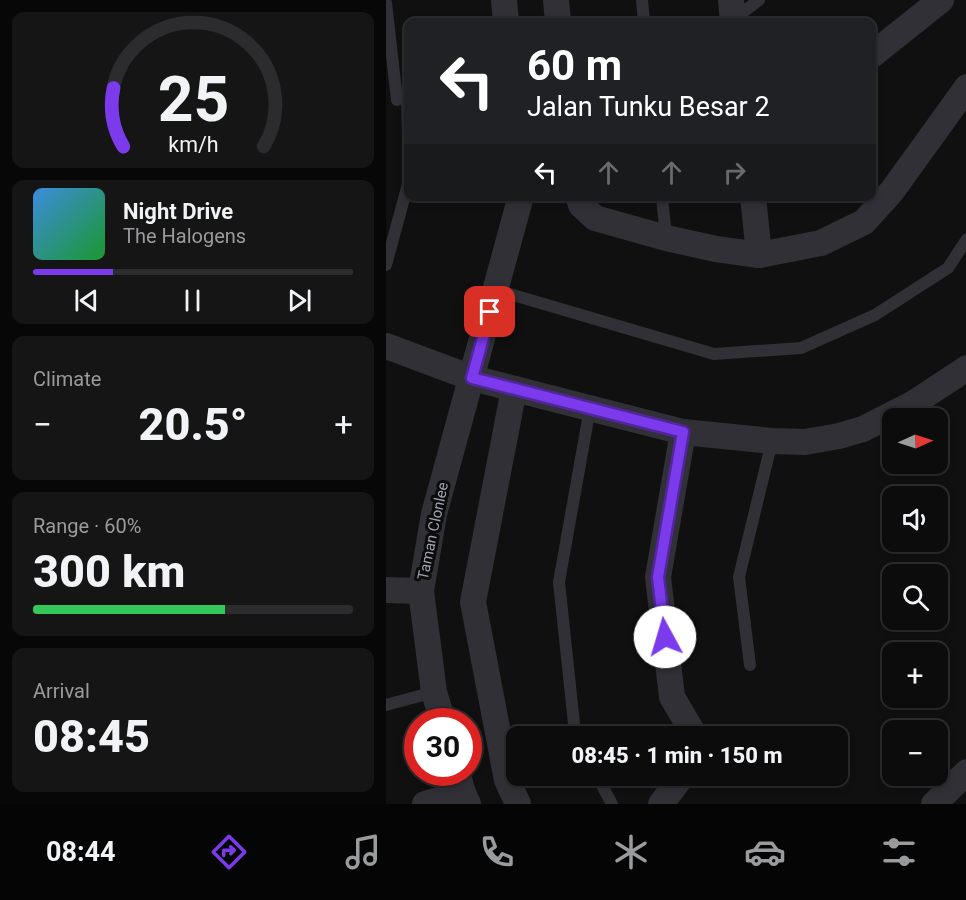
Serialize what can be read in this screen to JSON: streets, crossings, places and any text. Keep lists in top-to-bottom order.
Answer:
{
  "streets": {
    "street": ["Taman Clonlee"]
  },
  "north": "right",
  "page": {
    "turn": ["60 m", "Jalan Tunku Besar 2"],
    "song": ["Night Drive", "The Halogens"],
    "tile": [
      "Climate",
      ["Range · 60%", "300 km"],
      ["Arrival", "08:45"]
    ],
    "heat": ["−", "20.5°", "+"],
    "map_buttons": ["+", "−"],
    "limit": "30",
    "trip": "08:45 · 1 min · 150 m",
    "tabs": "08:44",
    "gauge": ["25", "km/h"]
  }
}
